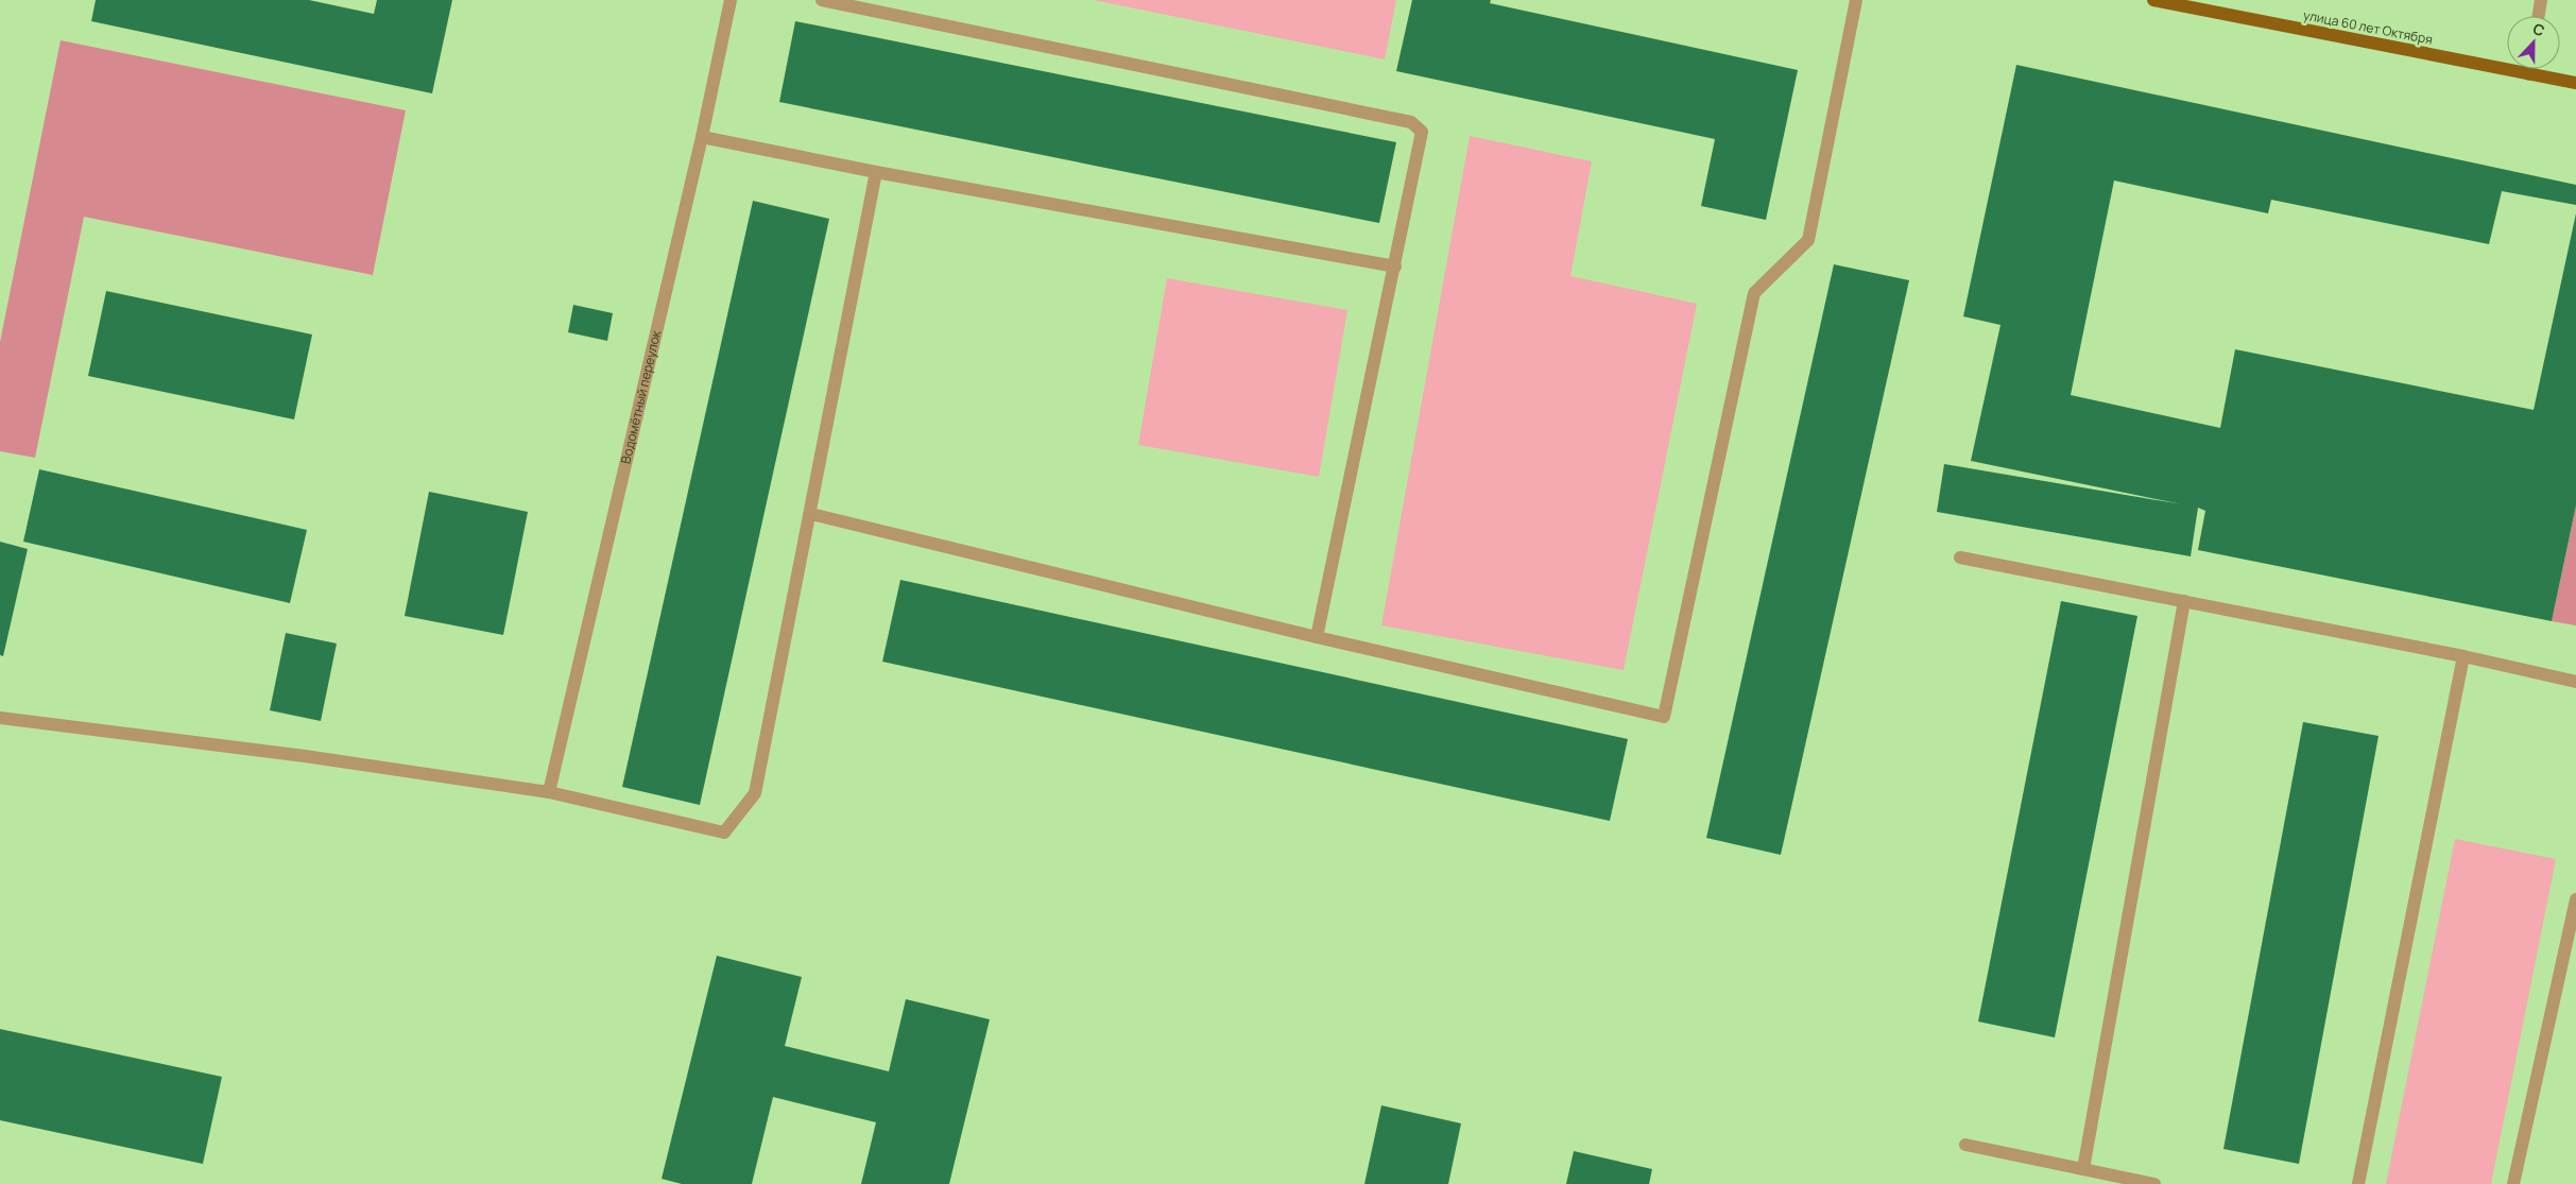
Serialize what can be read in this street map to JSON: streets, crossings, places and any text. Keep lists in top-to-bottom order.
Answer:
{
  "streets": {
    "main road": ["улица 60 лет Октября"],
    "street": ["Водомётный переулок"]
  },
  "north": "top"
}
